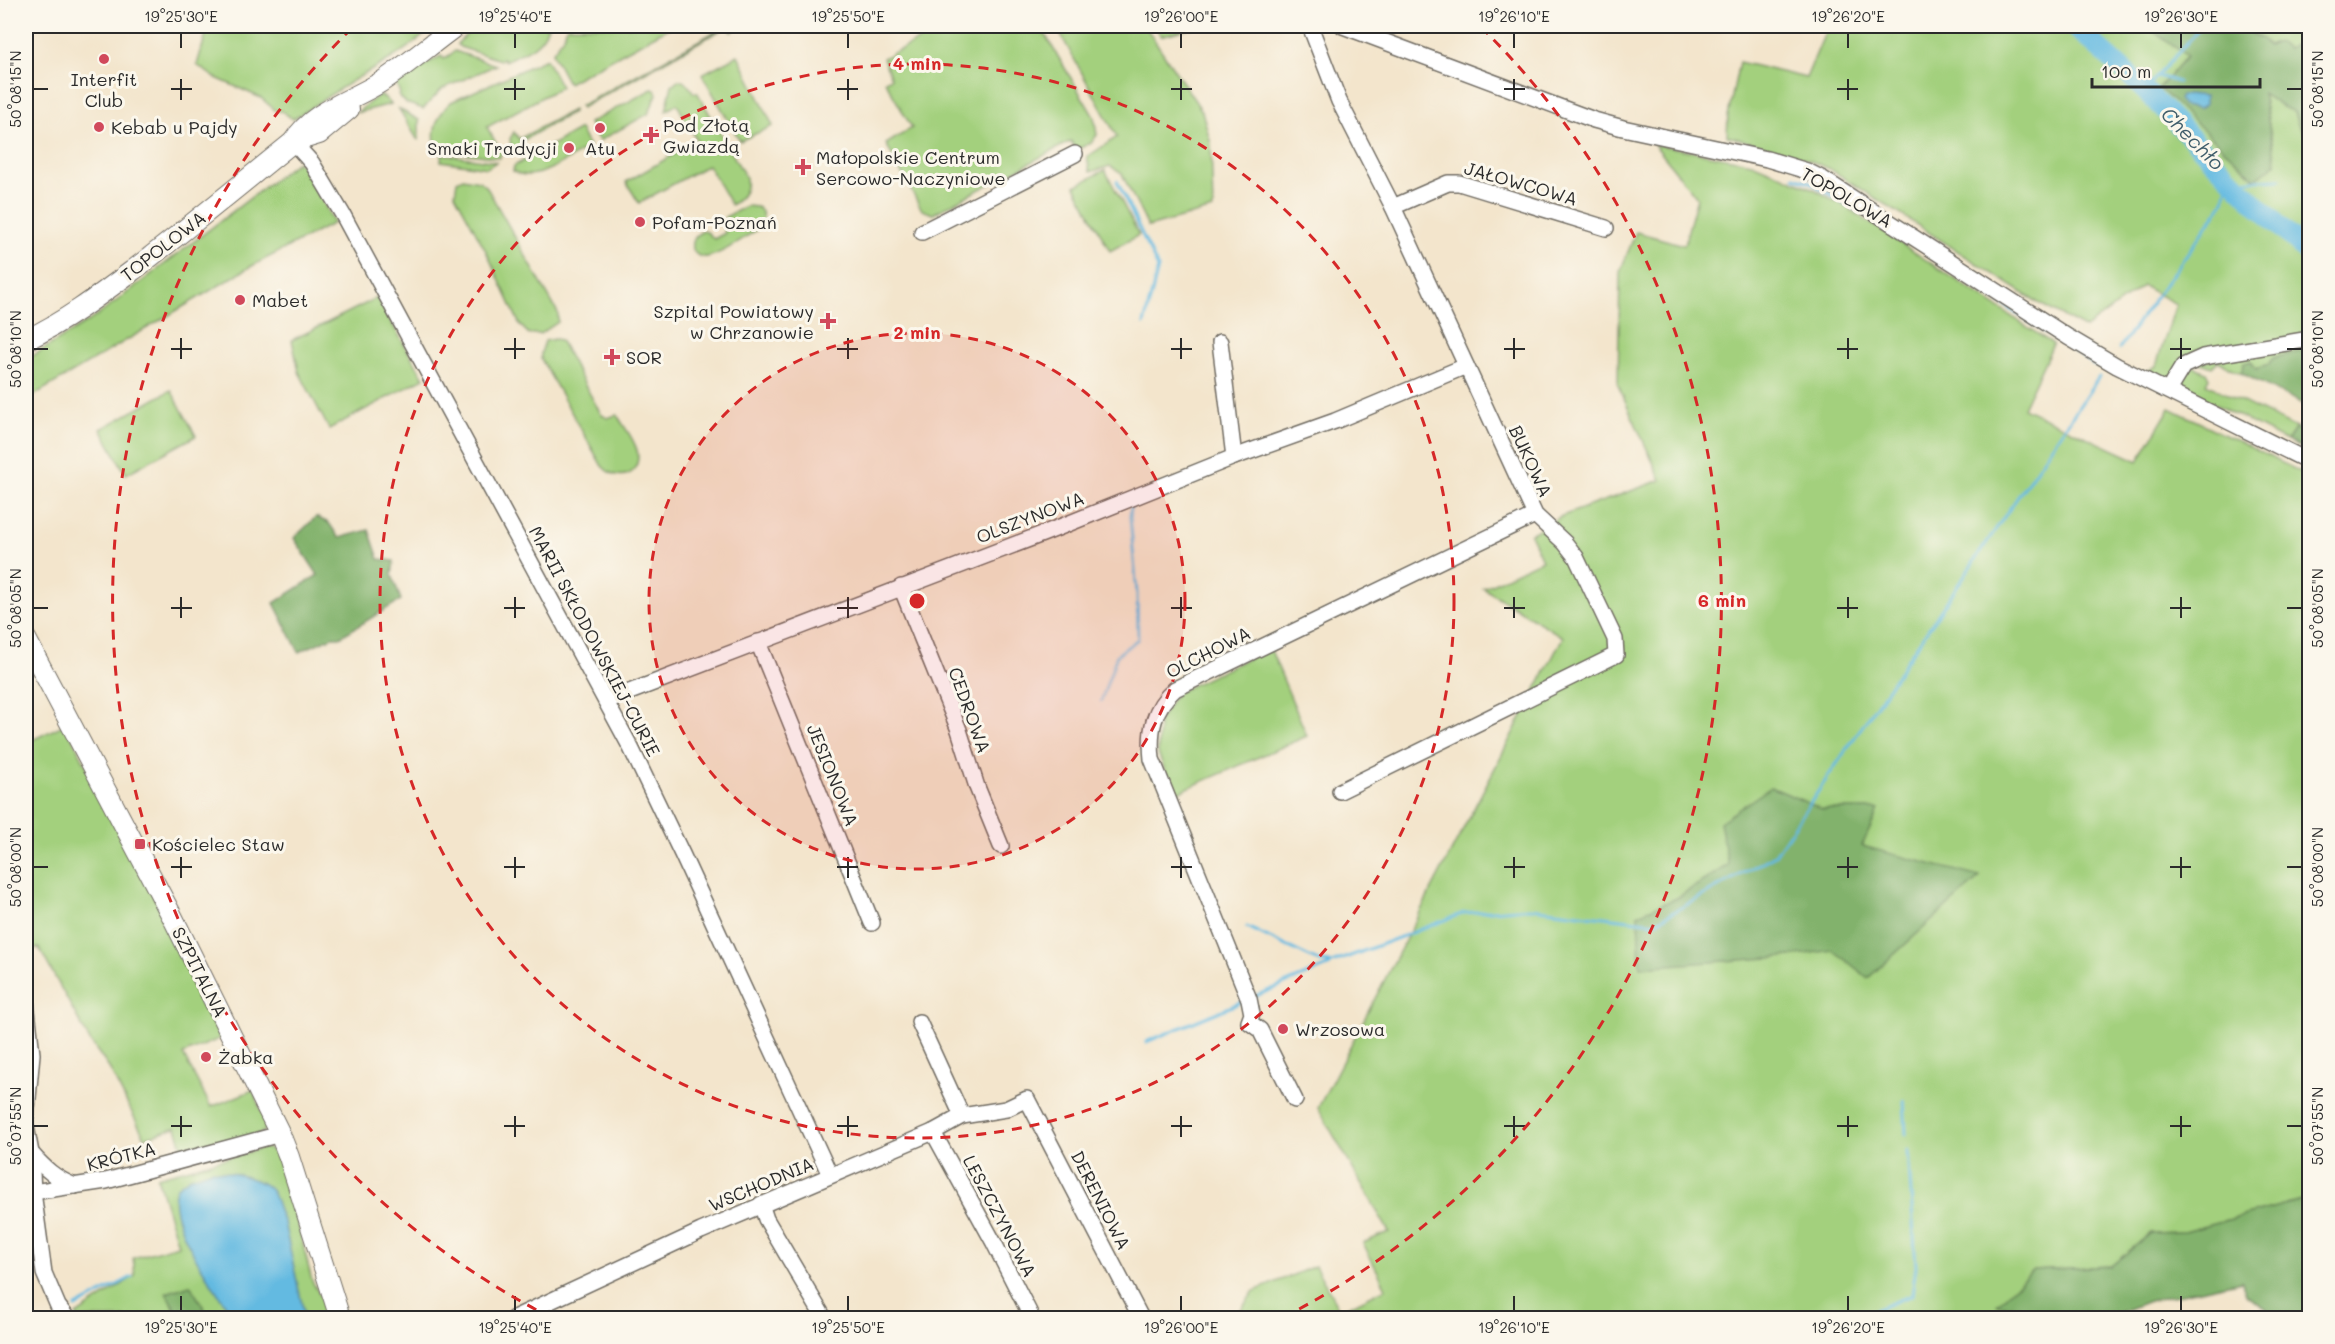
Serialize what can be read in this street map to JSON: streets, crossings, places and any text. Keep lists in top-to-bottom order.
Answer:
{
  "streets": {
    "main road": ["TOPOLOWA", "SZPITALNA"],
    "street": [
      "JAŁOWCOWA",
      "BUKOWA",
      "OLSZYNOWA",
      "MARII SKŁODOWSKIEJ-CURIE",
      "OLCHOWA",
      "CEDROWA",
      "JESIONOWA",
      "KRÓTKA",
      "WSCHODNIA",
      "DERENIOWA",
      "LESZCZYNOWA"
    ]
  },
  "crossings": [
    ["JAŁOWCOWA", "BUKOWA"],
    ["TOPOLOWA", "MARII SKŁODOWSKIEJ-CURIE"],
    ["BUKOWA", "OLSZYNOWA"],
    ["BUKOWA", "OLCHOWA"],
    ["OLSZYNOWA", "MARII SKŁODOWSKIEJ-CURIE"],
    ["OLSZYNOWA", "CEDROWA"],
    ["OLSZYNOWA", "JESIONOWA"],
    ["MARII SKŁODOWSKIEJ-CURIE", "WSCHODNIA"],
    ["SZPITALNA", "KRÓTKA"],
    ["WSCHODNIA", "DERENIOWA"],
    ["WSCHODNIA", "LESZCZYNOWA"]
  ],
  "water": ["Chechło"],
  "places": {
    "other": [
      "Interfit Club",
      "Kebab u Pajdy",
      "Atu",
      "Smaki Tradycji",
      "Pofam-Poznań",
      "Mabet",
      "Wrzosowa",
      "Żabka"
    ],
    "health": [
      "Pod Złotą Gwiazdą",
      "Małopolskie Centrum Sercowo-Naczyniowe",
      "Szpital Powiatowy w Chrzanowie",
      "SOR"
    ],
    "transit": ["Kościelec Staw"]
  },
  "scale_bar": "100 m",
  "coordinates": [
    "19°25'30\"E",
    "19°25'40\"E",
    "19°25'50\"E",
    "19°26'00\"E",
    "19°26'10\"E",
    "19°26'20\"E",
    "19°26'30\"E",
    "50°08'15\"N",
    "50°08'10\"N",
    "50°08'05\"N",
    "50°08'00\"N",
    "50°07'55\"N"
  ],
  "rings": ["4 min", "2 min", "6 min"]
}
